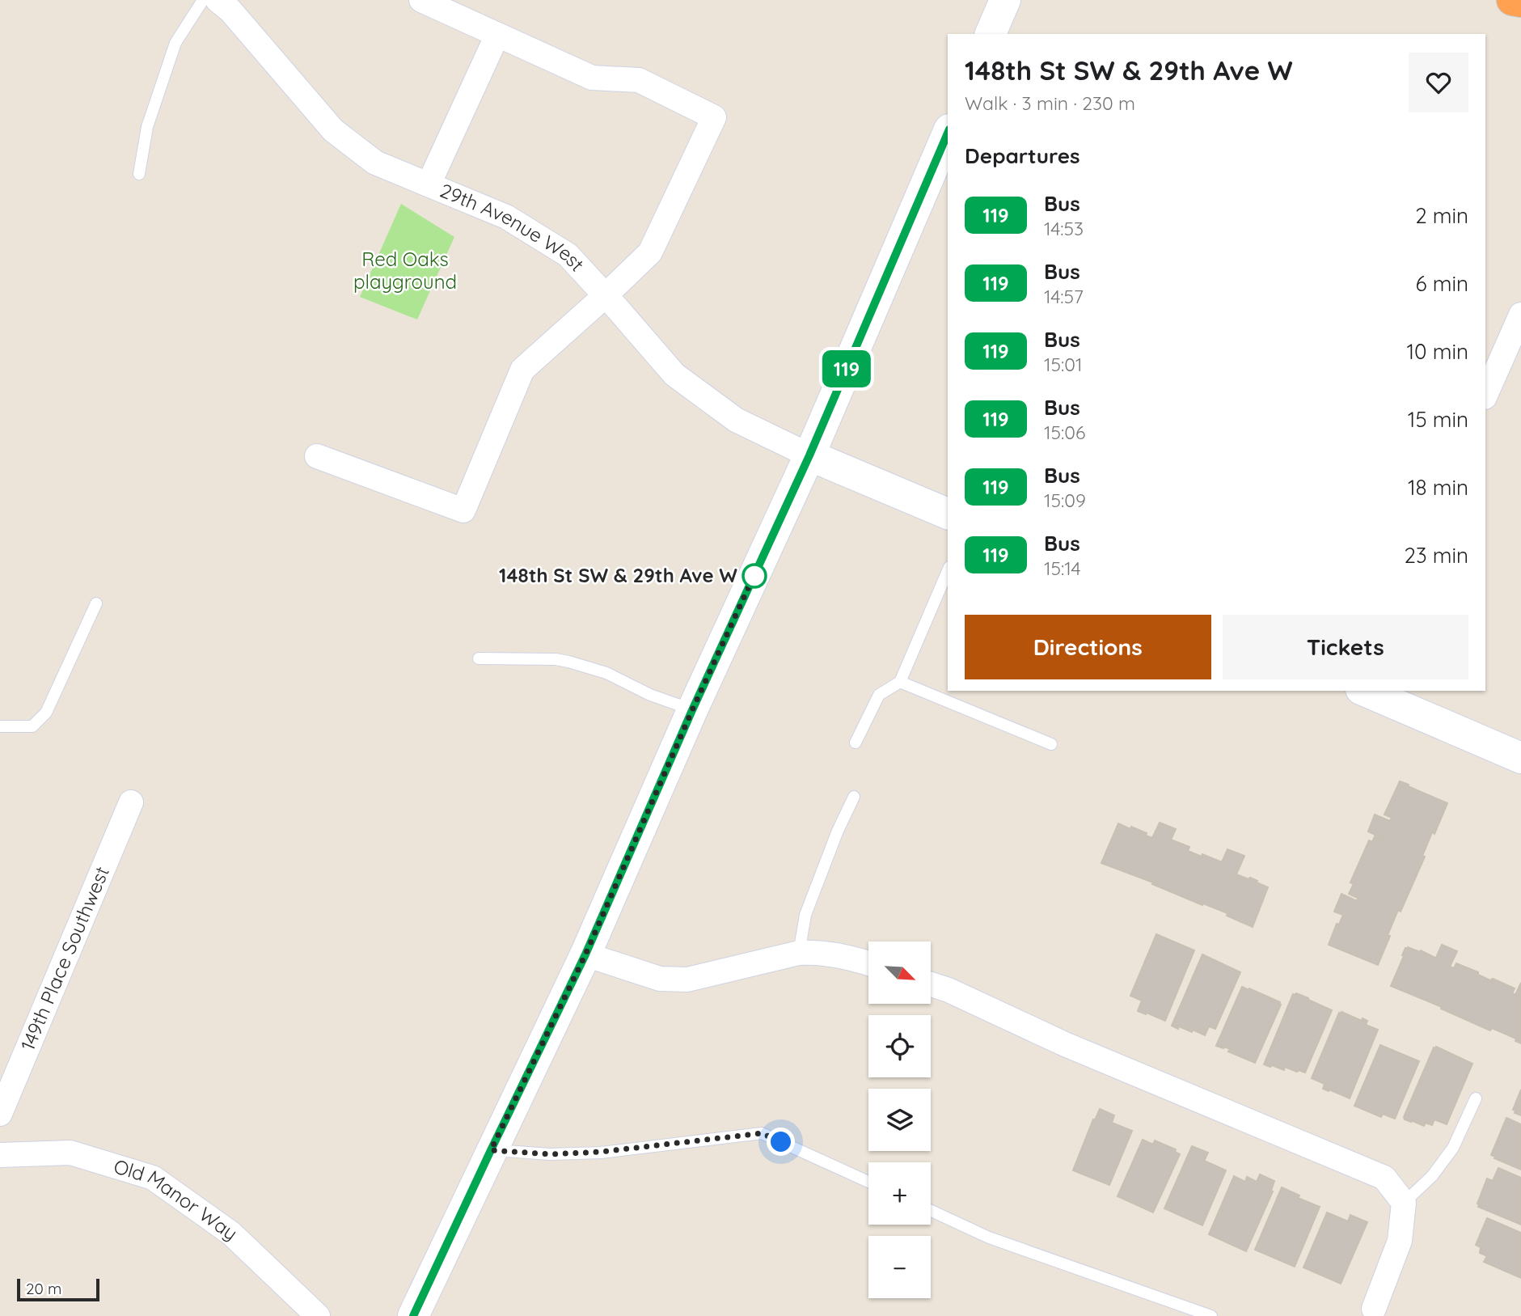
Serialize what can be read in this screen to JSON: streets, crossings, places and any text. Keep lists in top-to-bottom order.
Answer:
{
  "streets": {
    "street": ["29th Avenue West", "149th Place Southwest", "Old Manor Way"]
  },
  "parks": ["Red Oaks playground"],
  "places": ["148th St SW & 29th Ave W"],
  "lines": ["bus line 119"],
  "scale_bar": "20 m",
  "north": "bottom right",
  "page": {
    "on_map": "119",
    "heading": [
      ["148th St SW & 29th Ave W", "Walk · 3 min · 230 m"],
      "Departures"
    ],
    "list": [
      {
        "mark": "119",
        "name": "Bus",
        "note": "14:53",
        "value": "2 min"
      },
      {
        "mark": "119",
        "name": "Bus",
        "note": "14:57",
        "value": "6 min"
      },
      {
        "mark": "119",
        "name": "Bus",
        "note": "15:01",
        "value": "10 min"
      },
      {
        "mark": "119",
        "name": "Bus",
        "note": "15:06",
        "value": "15 min"
      },
      {
        "mark": "119",
        "name": "Bus",
        "note": "15:09",
        "value": "18 min"
      },
      {
        "mark": "119",
        "name": "Bus",
        "note": "15:14",
        "value": "23 min"
      }
    ],
    "buttons": ["Directions", "Tickets"],
    "map_buttons": ["+", "−"],
    "scale": "20 m"
  }
}
